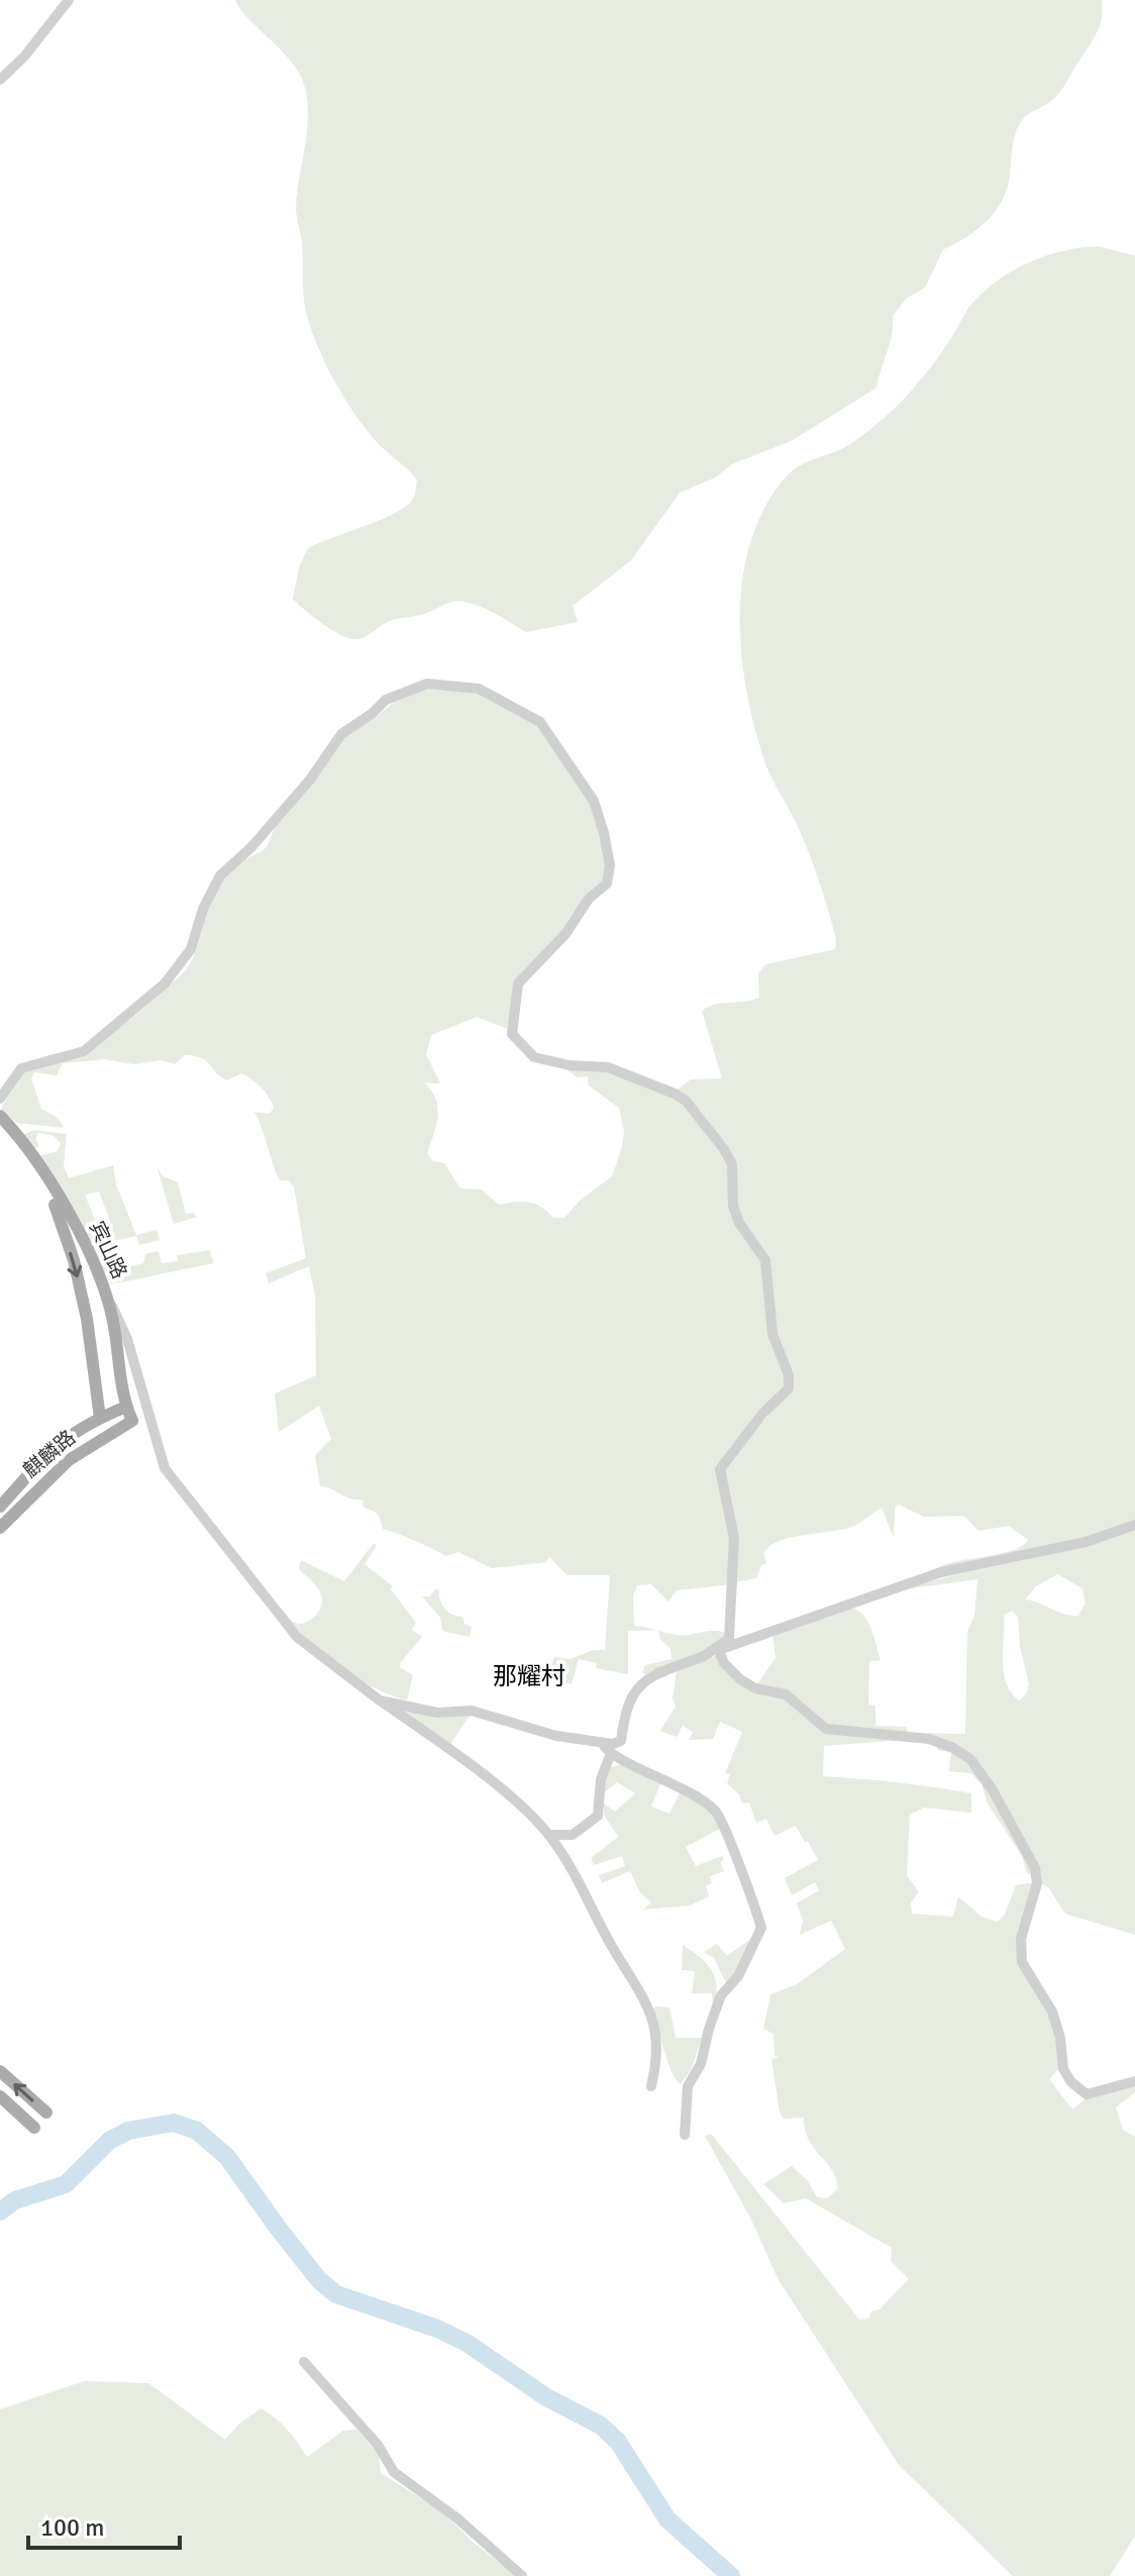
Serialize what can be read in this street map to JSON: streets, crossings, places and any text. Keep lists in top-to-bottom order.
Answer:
{
  "streets": {
    "main road": ["宾山路", "麒麟路"]
  },
  "crossings": [
    ["宾山路", "麒麟路"]
  ],
  "districts": ["那耀村"],
  "scale_bar": "100 m"
}
